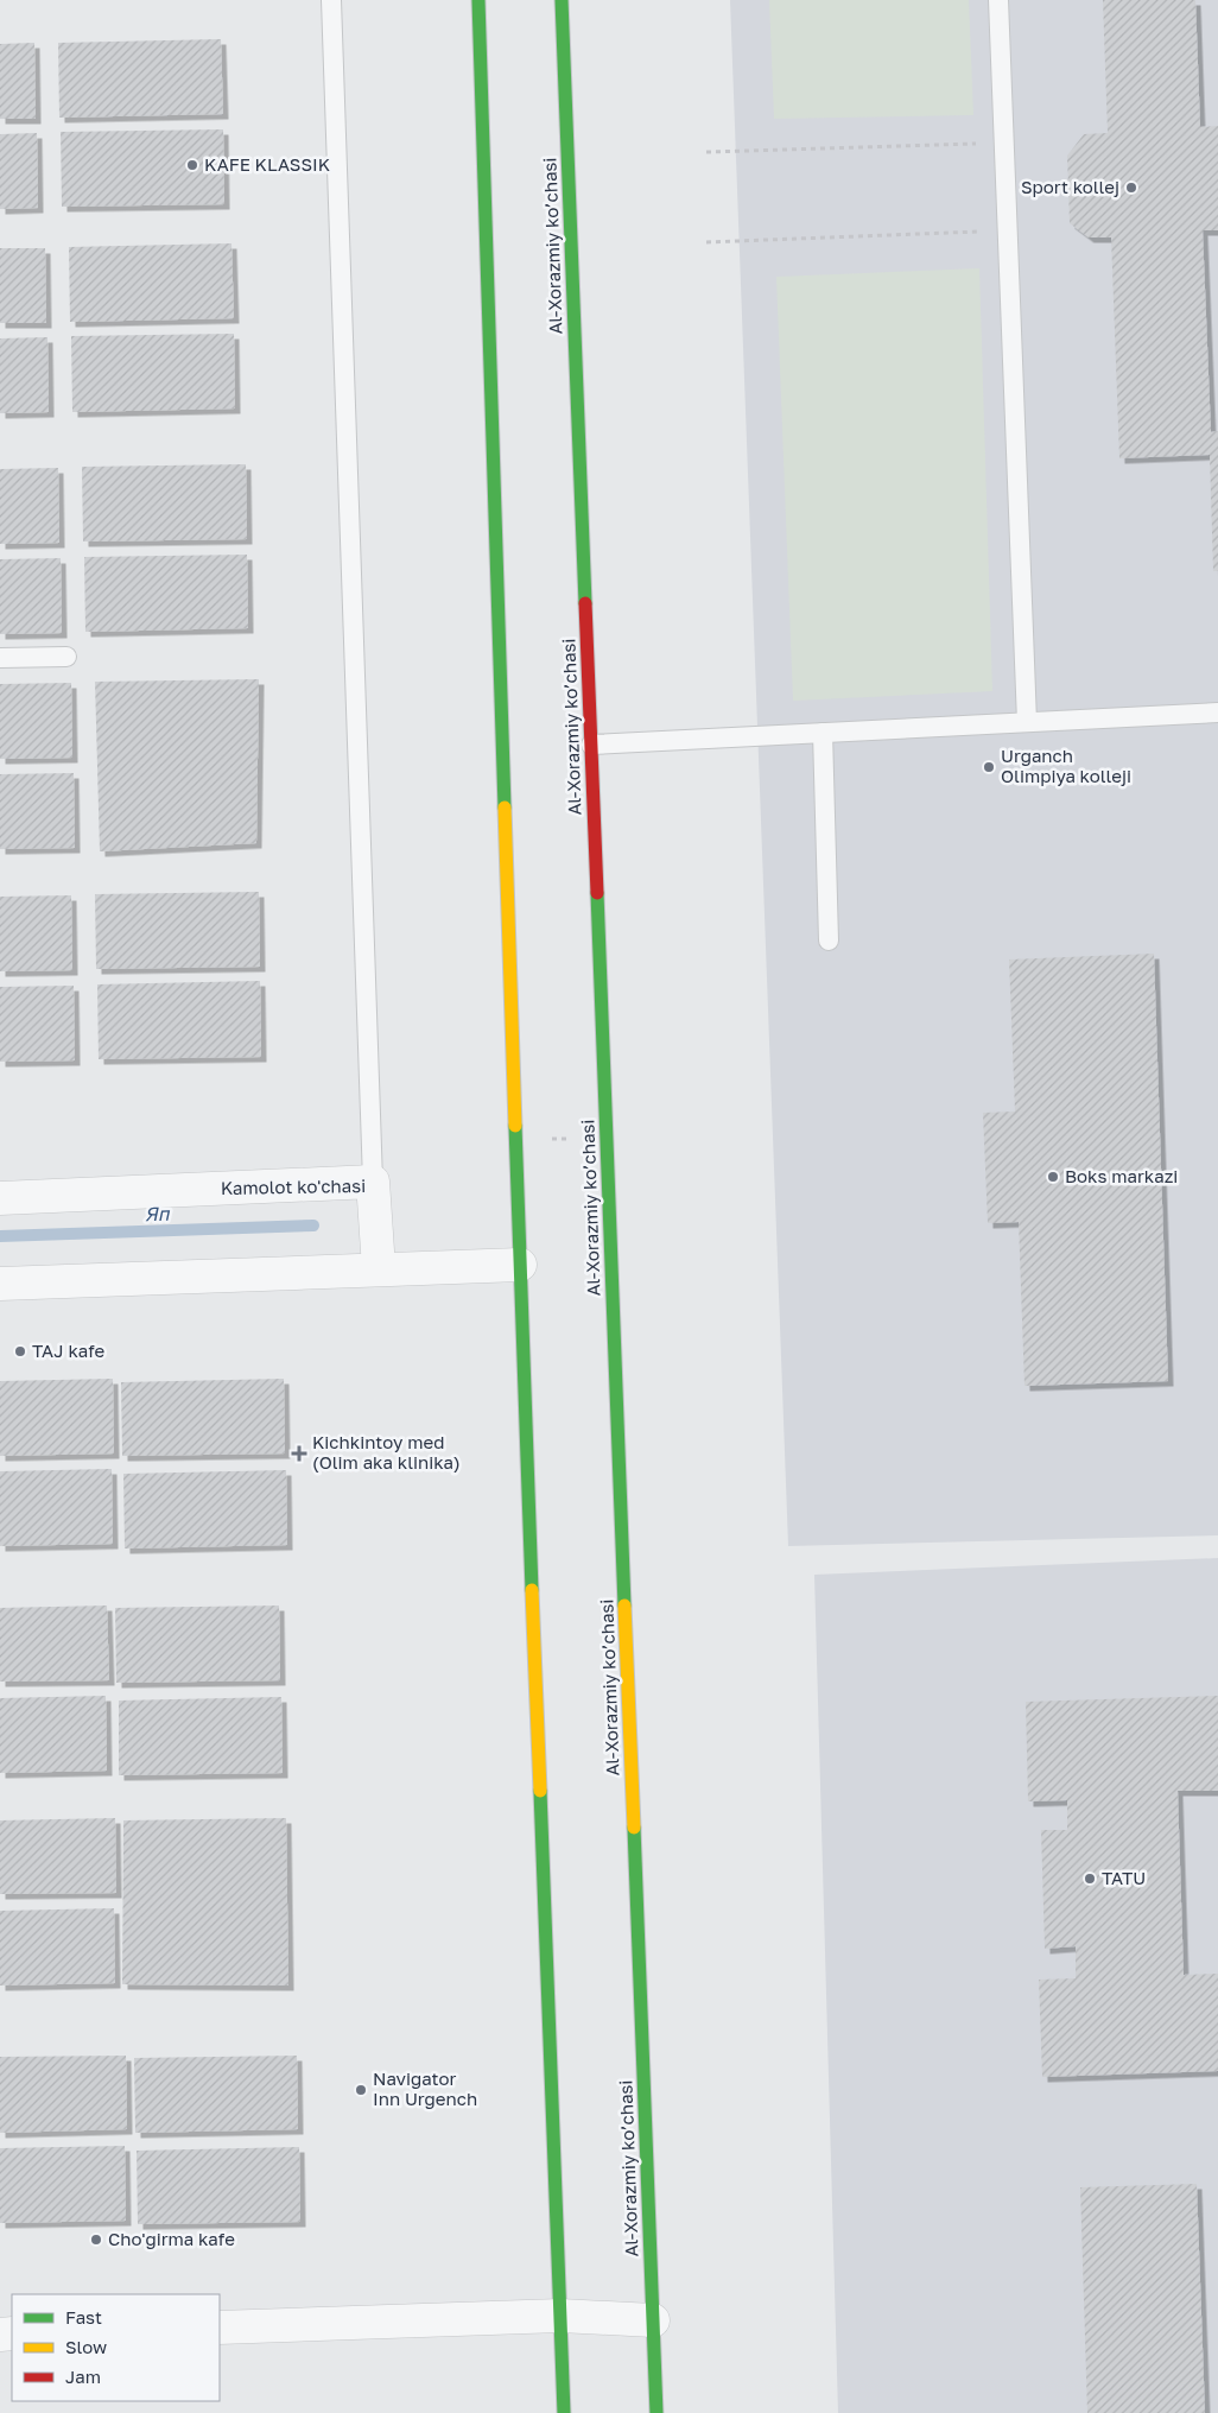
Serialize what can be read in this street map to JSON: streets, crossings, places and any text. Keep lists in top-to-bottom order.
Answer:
{
  "streets": {
    "main road": ["Al-Xorazmiy ko’chasi"],
    "street": ["Kamolot ko'chasi"]
  },
  "water": ["Яп"],
  "places": {
    "other": [
      "KAFE KLASSIK",
      "Sport kollej",
      "Urganch Olimpiya kolleji",
      "Boks markazi",
      "TAJ kafe",
      "TATU",
      "Navigator Inn Urgench",
      "Cho'girma kafe"
    ],
    "health": ["Kichkintoy med (Olim aka klinika)"]
  },
  "legend": ["Fast", "Slow", "Jam"]
}
